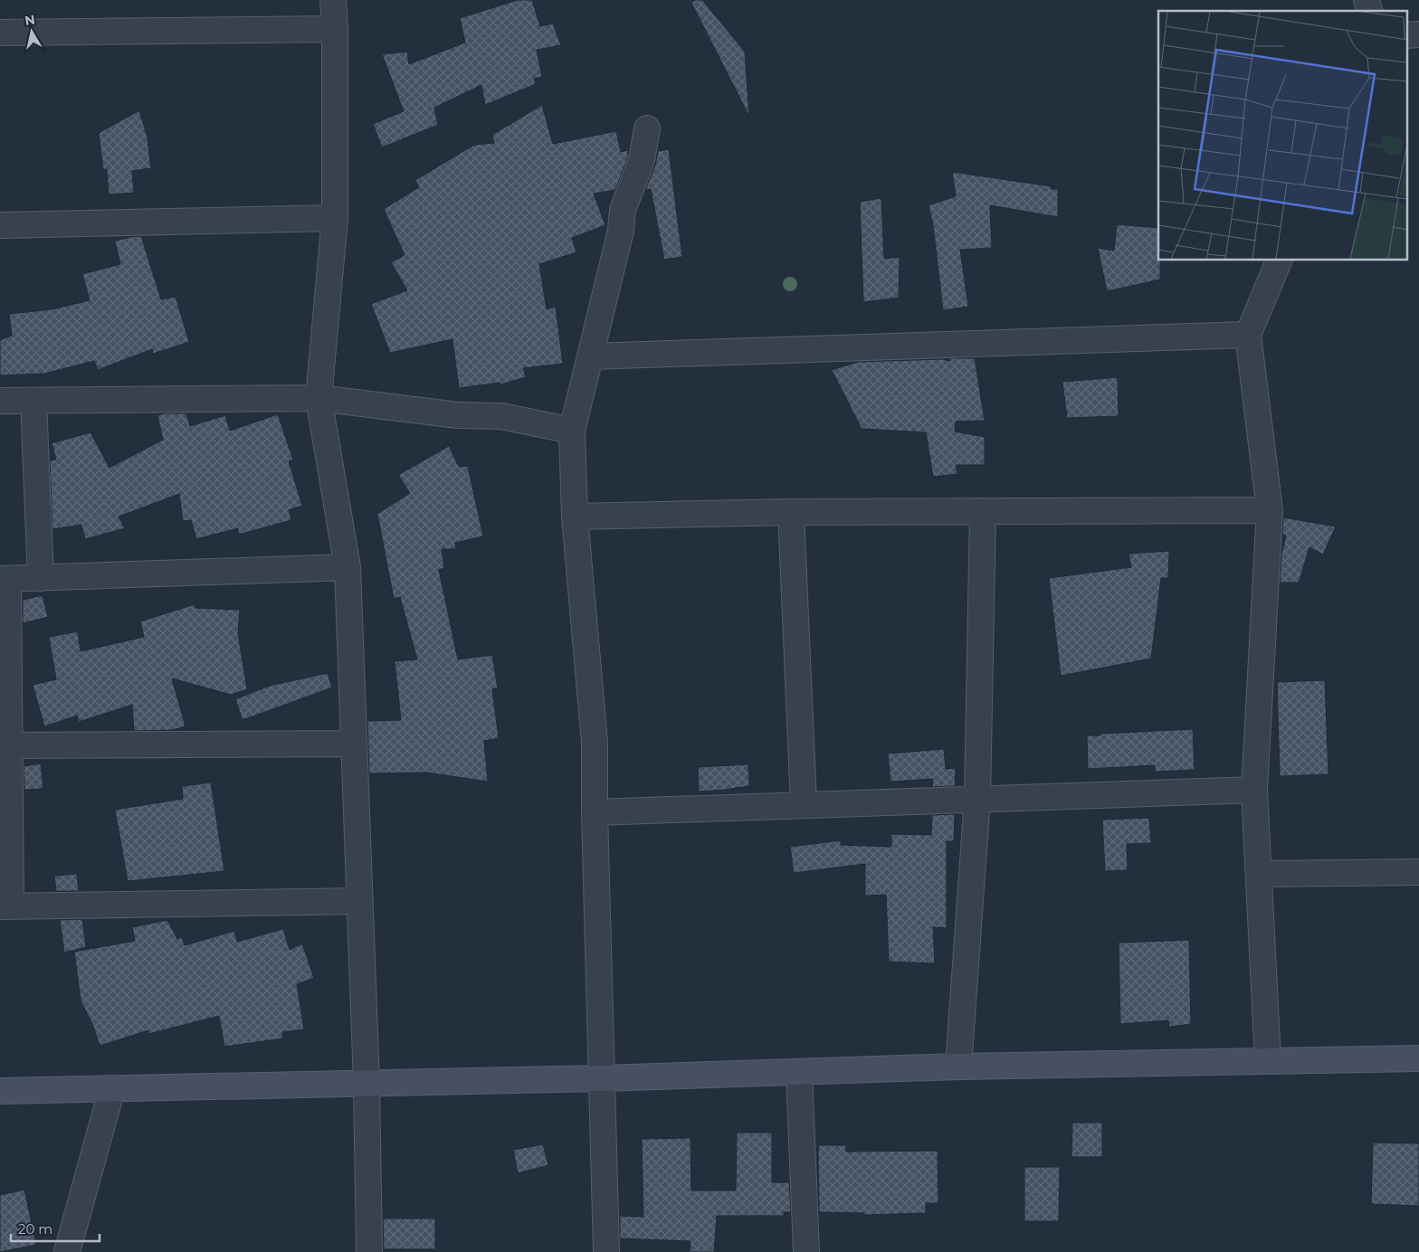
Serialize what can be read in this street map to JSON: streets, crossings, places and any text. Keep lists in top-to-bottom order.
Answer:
{
  "scale_bar": "20 m",
  "north": "top"
}
